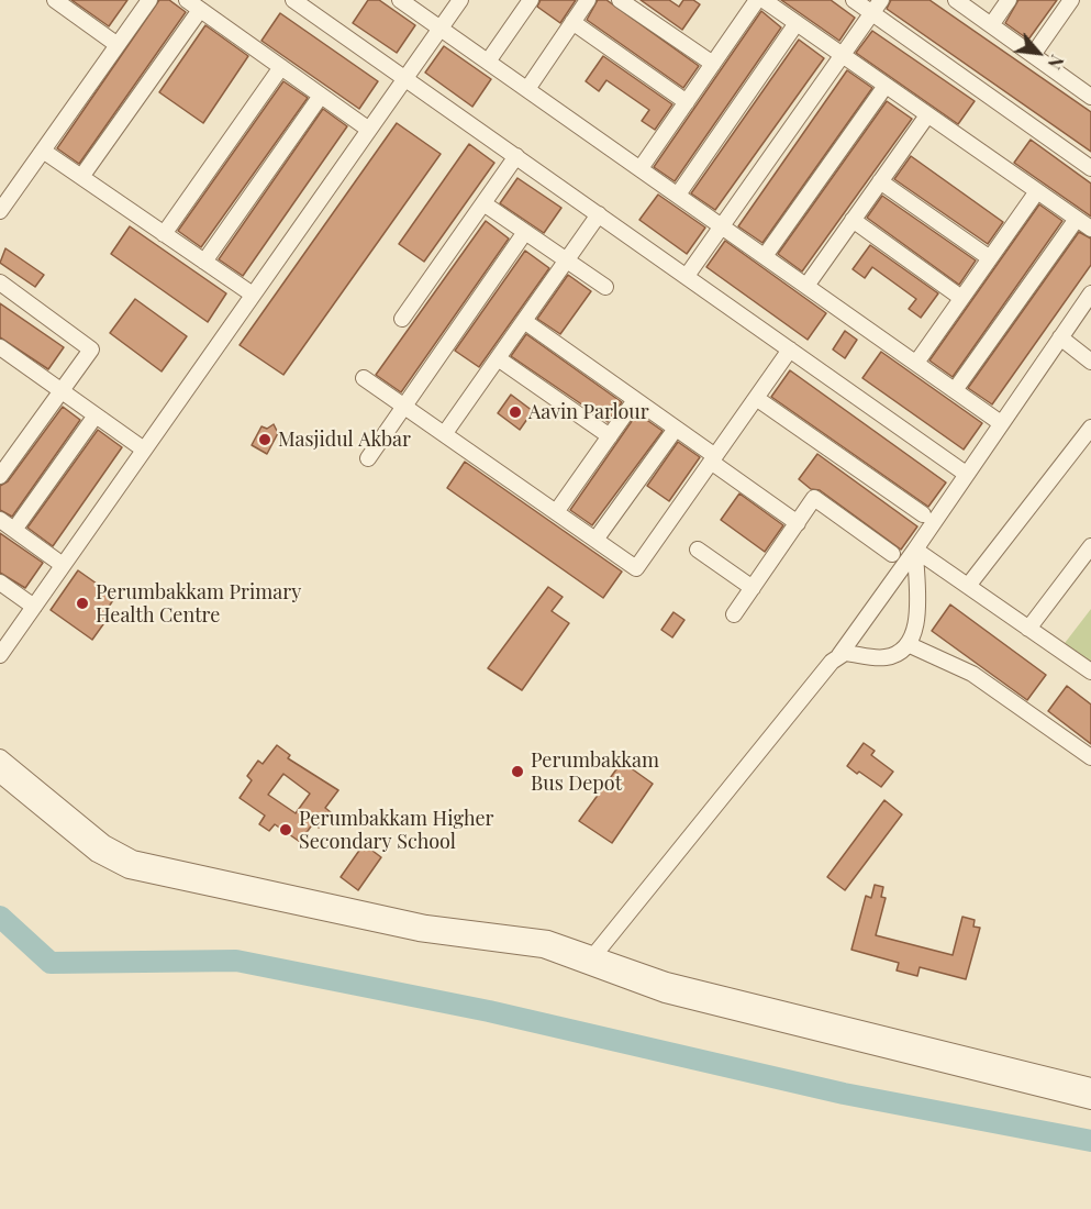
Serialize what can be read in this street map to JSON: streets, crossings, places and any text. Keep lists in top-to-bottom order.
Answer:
{
  "places": [
    "Aavin Parlour",
    "Masjidul Akbar",
    "Perumbakkam Primary Health Centre",
    "Perumbakkam Bus Depot",
    "Perumbakkam Higher Secondary School"
  ],
  "north": "bottom right"
}
